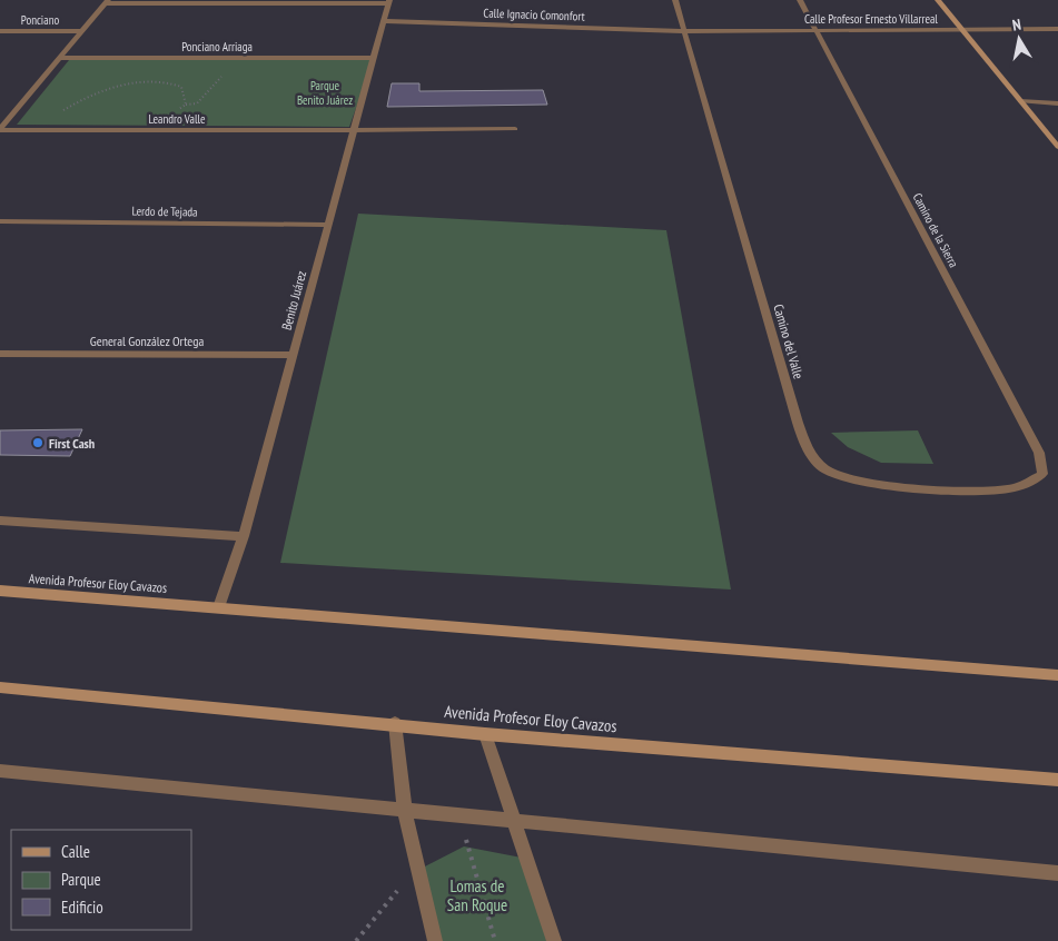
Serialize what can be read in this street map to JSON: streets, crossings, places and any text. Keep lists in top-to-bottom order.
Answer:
{
  "streets": {
    "main road": ["Avenida Profesor Eloy Cavazos"],
    "street": [
      "Calle Ignacio Comonfort",
      "Calle Profesor Ernesto Villarreal",
      "Ponciano",
      "Ponciano Arriaga",
      "Leandro Valle",
      "Lerdo de Tejada",
      "Camino de la Sierra",
      "Benito Juárez",
      "General González Ortega",
      "Camino del Valle"
    ]
  },
  "crossings": [
    ["Calle Ignacio Comonfort", "Calle Profesor Ernesto Villarreal"],
    ["Calle Ignacio Comonfort", "Benito Juárez"],
    ["Calle Ignacio Comonfort", "Camino del Valle"],
    ["Calle Profesor Ernesto Villarreal", "Camino de la Sierra"],
    ["Calle Profesor Ernesto Villarreal", "Camino del Valle"],
    ["Ponciano Arriaga", "Benito Juárez"],
    ["Leandro Valle", "Benito Juárez"],
    ["Lerdo de Tejada", "Benito Juárez"],
    ["Camino de la Sierra", "Camino del Valle"],
    ["Benito Juárez", "General González Ortega"],
    ["Benito Juárez", "Avenida Profesor Eloy Cavazos"]
  ],
  "parks": ["Parque Benito Juárez", "Lomas de San Roque"],
  "places": ["First Cash"],
  "legend": ["Calle", "Parque", "Edificio"],
  "north": "top"
}
